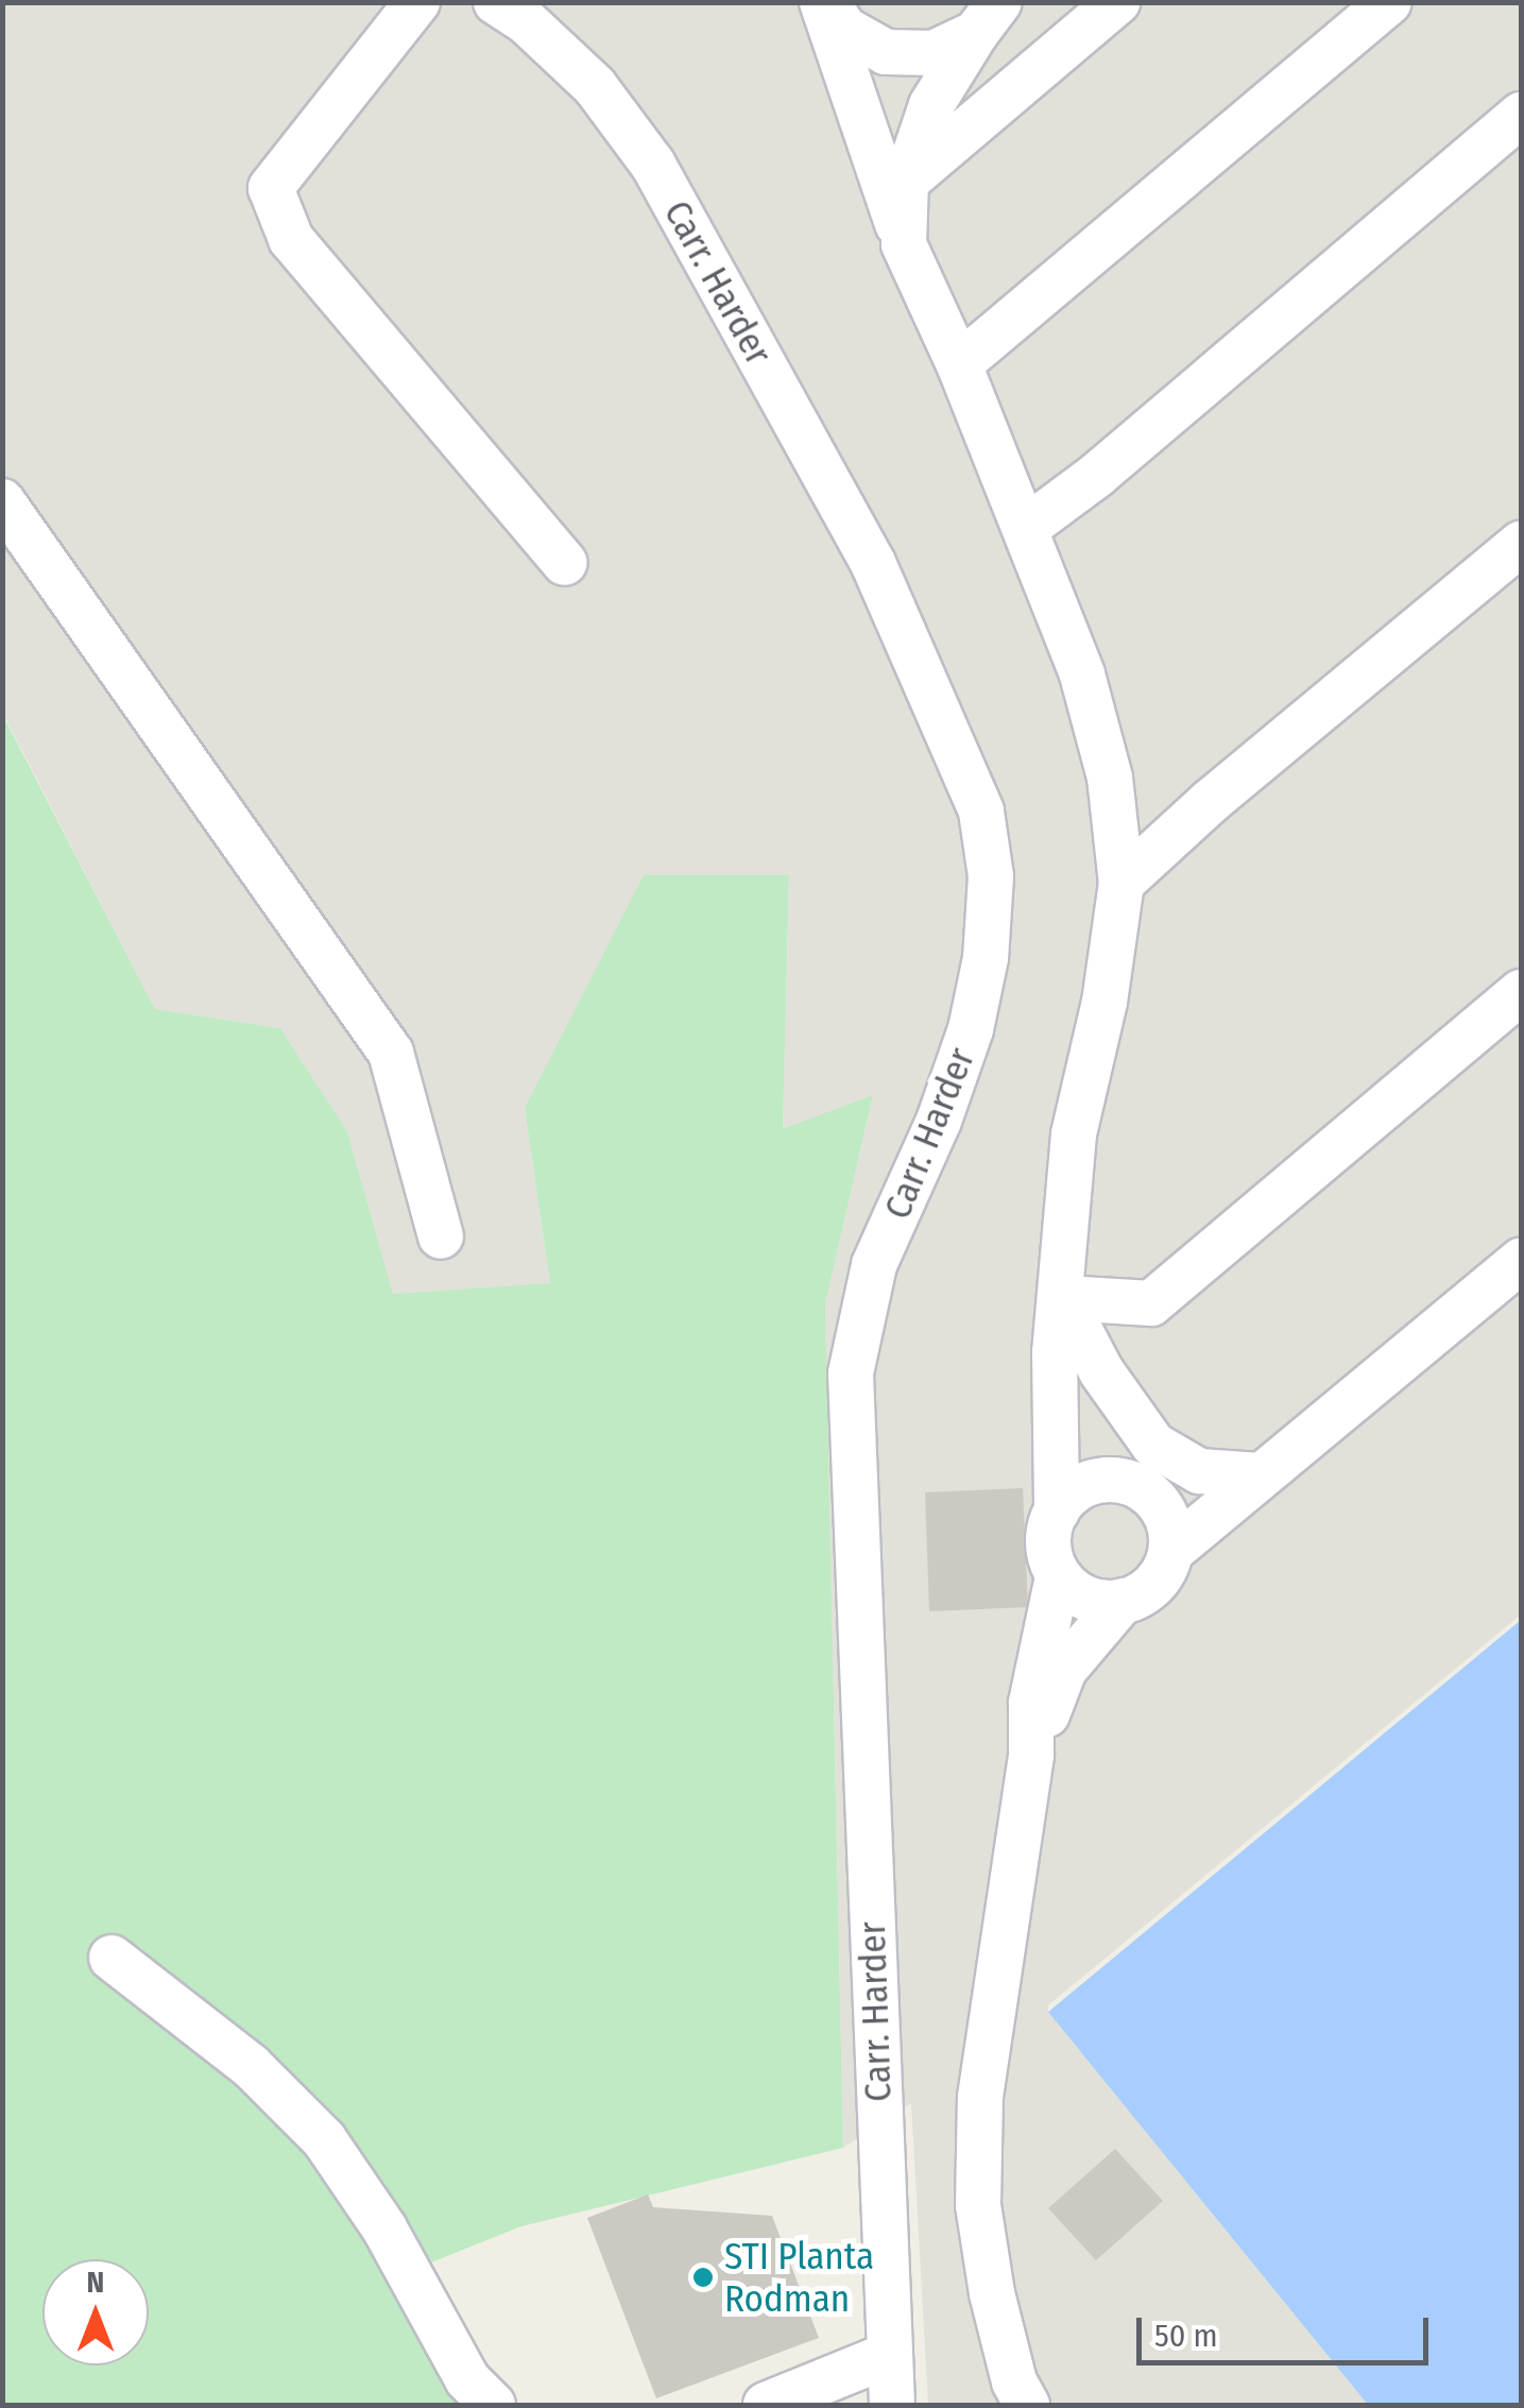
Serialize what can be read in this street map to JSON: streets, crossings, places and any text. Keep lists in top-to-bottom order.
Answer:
{
  "streets": {
    "street": ["Carr. Harder"]
  },
  "places": ["STI Planta Rodman"],
  "scale_bar": "50 m",
  "north": "top"
}
